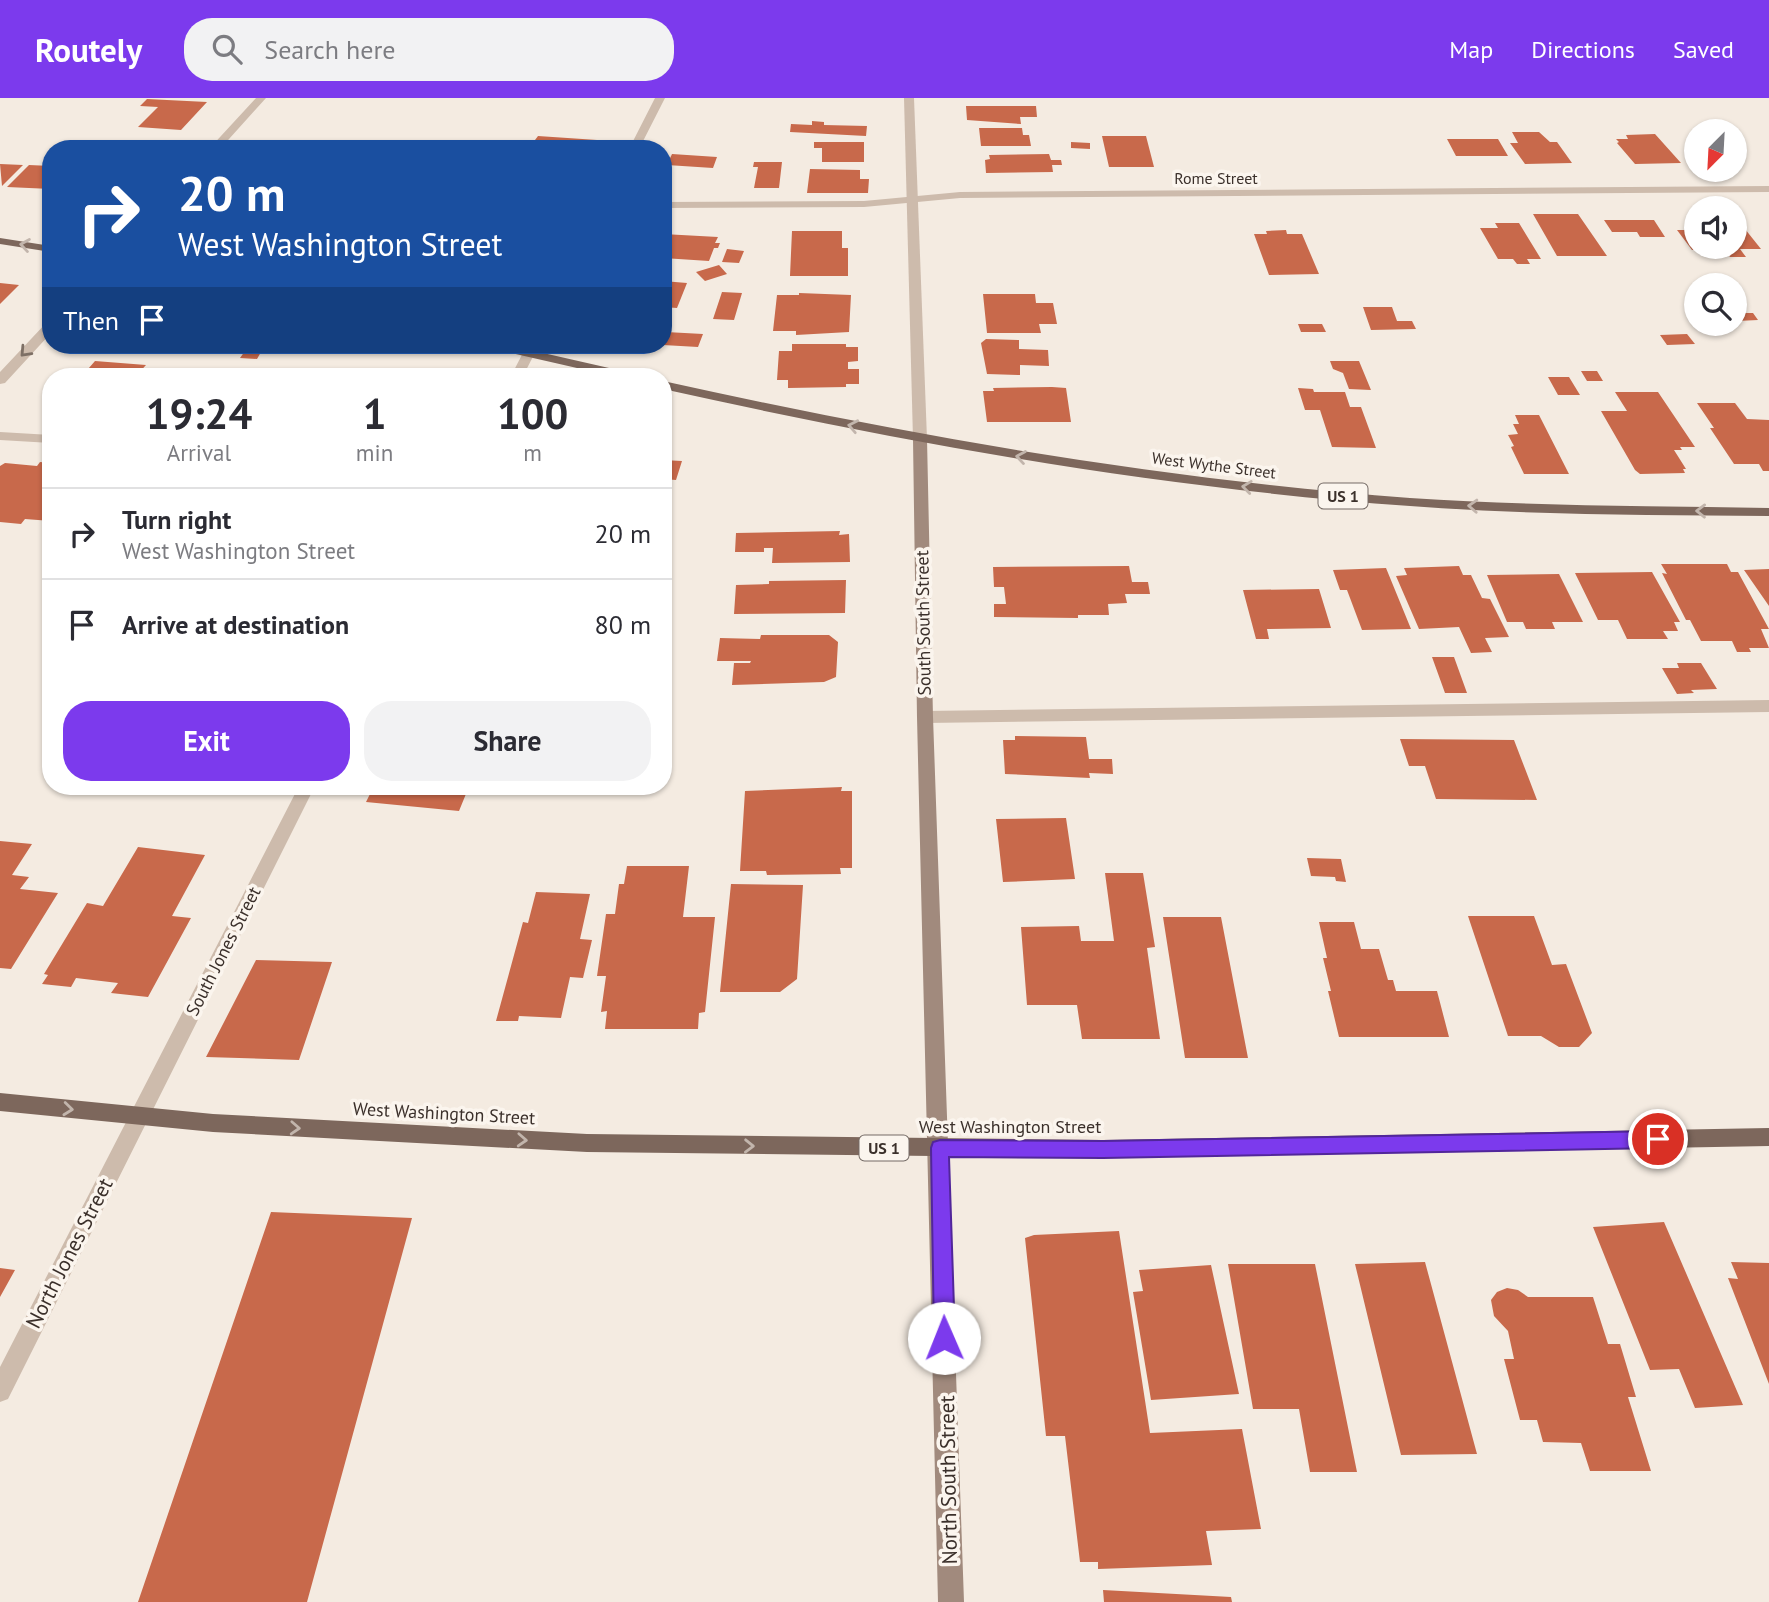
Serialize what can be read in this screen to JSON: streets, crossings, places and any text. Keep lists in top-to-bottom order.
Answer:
{
  "streets": {
    "main road": [
      "West Wythe Street",
      "US 1",
      "South South Street",
      "West Washington Street",
      "North South Street"
    ],
    "street": ["Rome Street", "South Jones Street", "North Jones Street"]
  },
  "crossings": [
    ["Rome Street", "South South Street"],
    ["West Wythe Street", "South South Street"],
    ["South South Street", "West Washington Street"],
    ["South South Street", "North South Street"],
    ["South Jones Street", "West Washington Street"],
    ["South Jones Street", "North Jones Street"],
    ["West Washington Street", "North Jones Street"],
    ["West Washington Street", "North South Street"]
  ],
  "one_way": ["West Wythe Street", "West Washington Street"],
  "north": "bottom left",
  "page": {
    "header": "Routely",
    "search": "Search here",
    "nav": ["Map", "Directions", "Saved"],
    "turn": ["20 m", "West Washington Street"],
    "then": "Then",
    "eta": [
      "19:24",
      "Arrival",
      "1",
      "min",
      "100",
      "m"
    ],
    "list": [
      {
        "name": "Turn right",
        "note": "West Washington Street",
        "value": "20 m"
      },
      {
        "name": "Arrive at destination",
        "value": "80 m"
      }
    ],
    "buttons": ["Exit", "Share"]
  }
}
